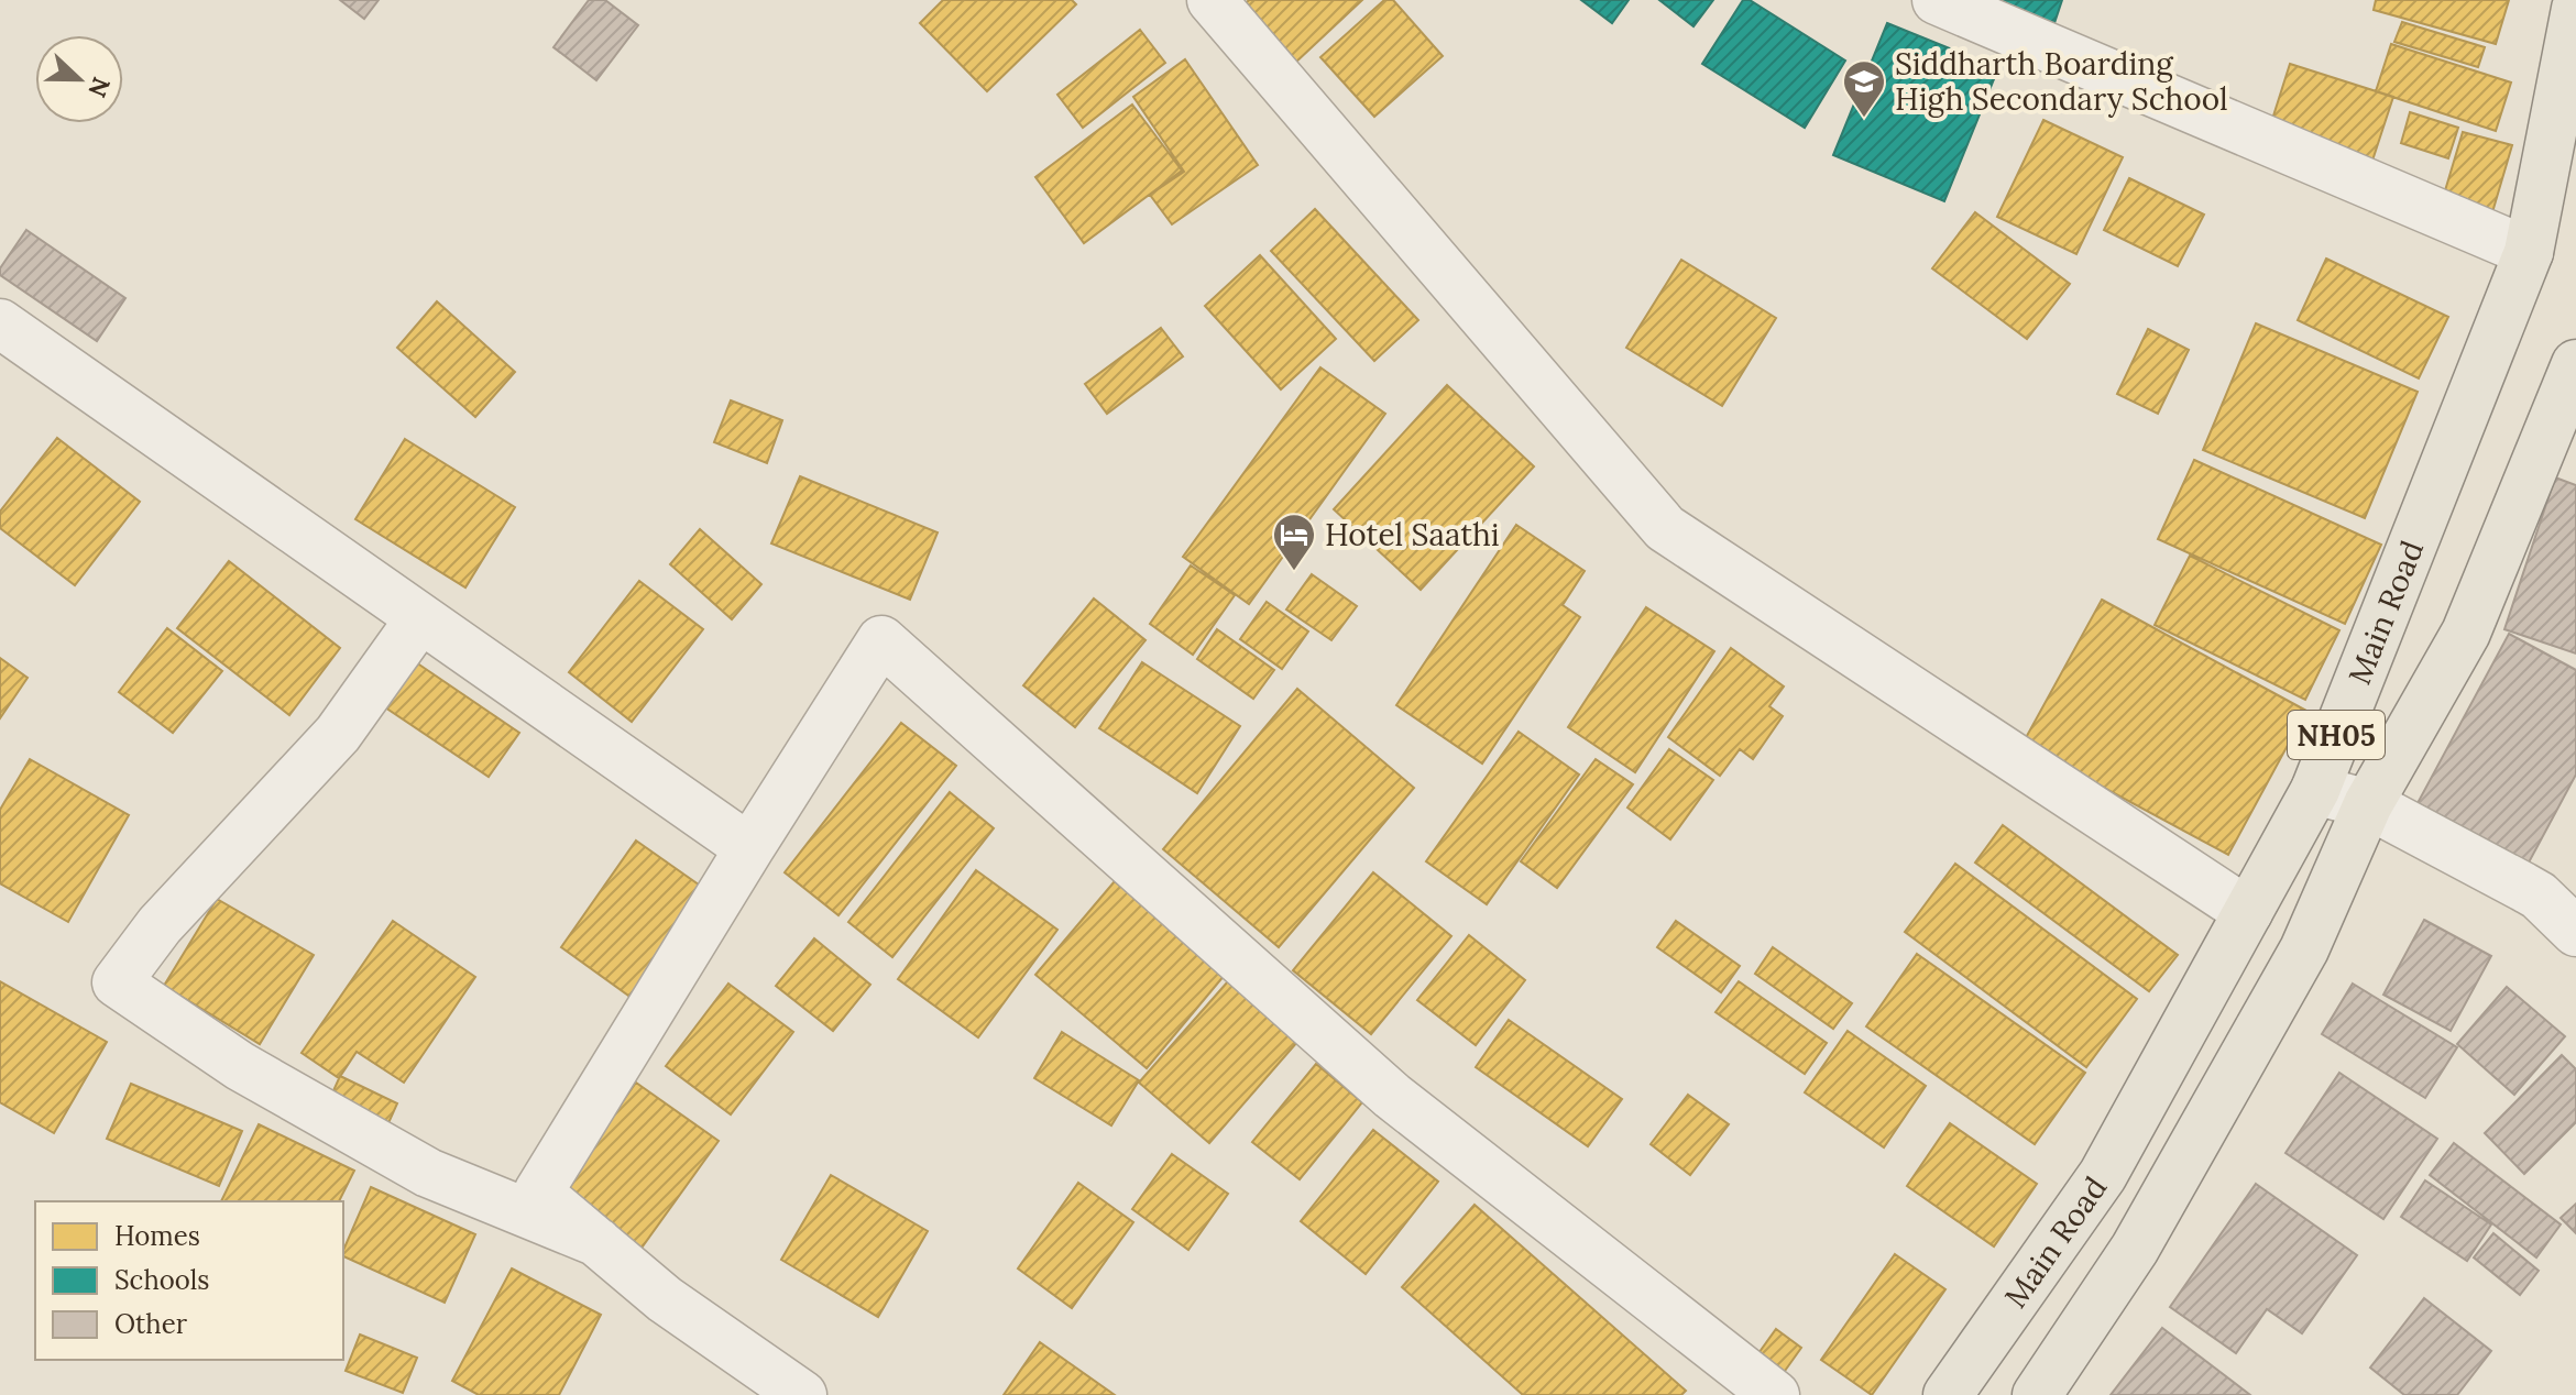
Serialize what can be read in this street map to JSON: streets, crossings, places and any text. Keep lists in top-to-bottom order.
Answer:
{
  "streets": {
    "main road": ["Main Road", "NH05"]
  },
  "places": {
    "school or university": ["Siddharth Boarding High Secondary School"],
    "hotel": ["Hotel Saathi"]
  },
  "legend": ["Homes", "Schools", "Other"],
  "north": "right"
}
